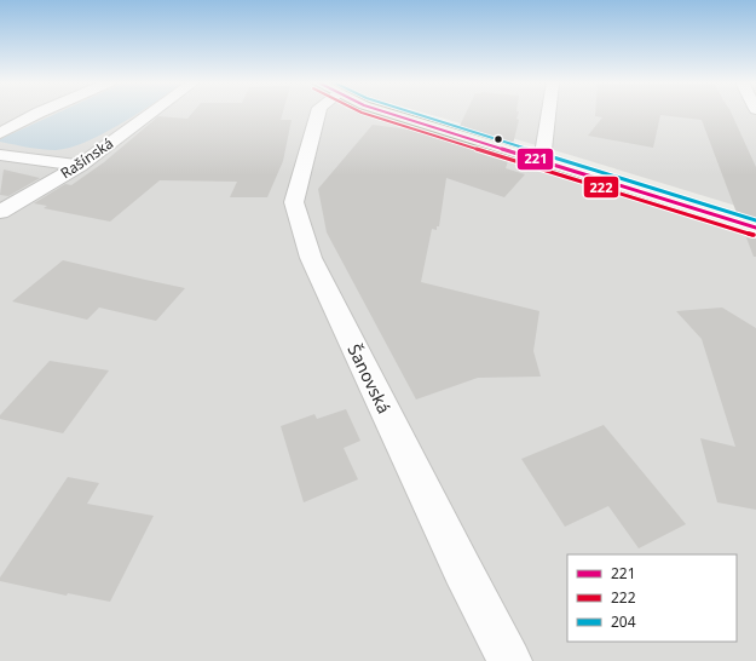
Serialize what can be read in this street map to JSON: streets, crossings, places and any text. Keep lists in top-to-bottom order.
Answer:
{
  "streets": {
    "street": ["Rašínská", "Šanovská"]
  },
  "lines": ["transit line 221", "transit line 222", "transit line 204"],
  "legend": ["221", "222", "204"]
}
